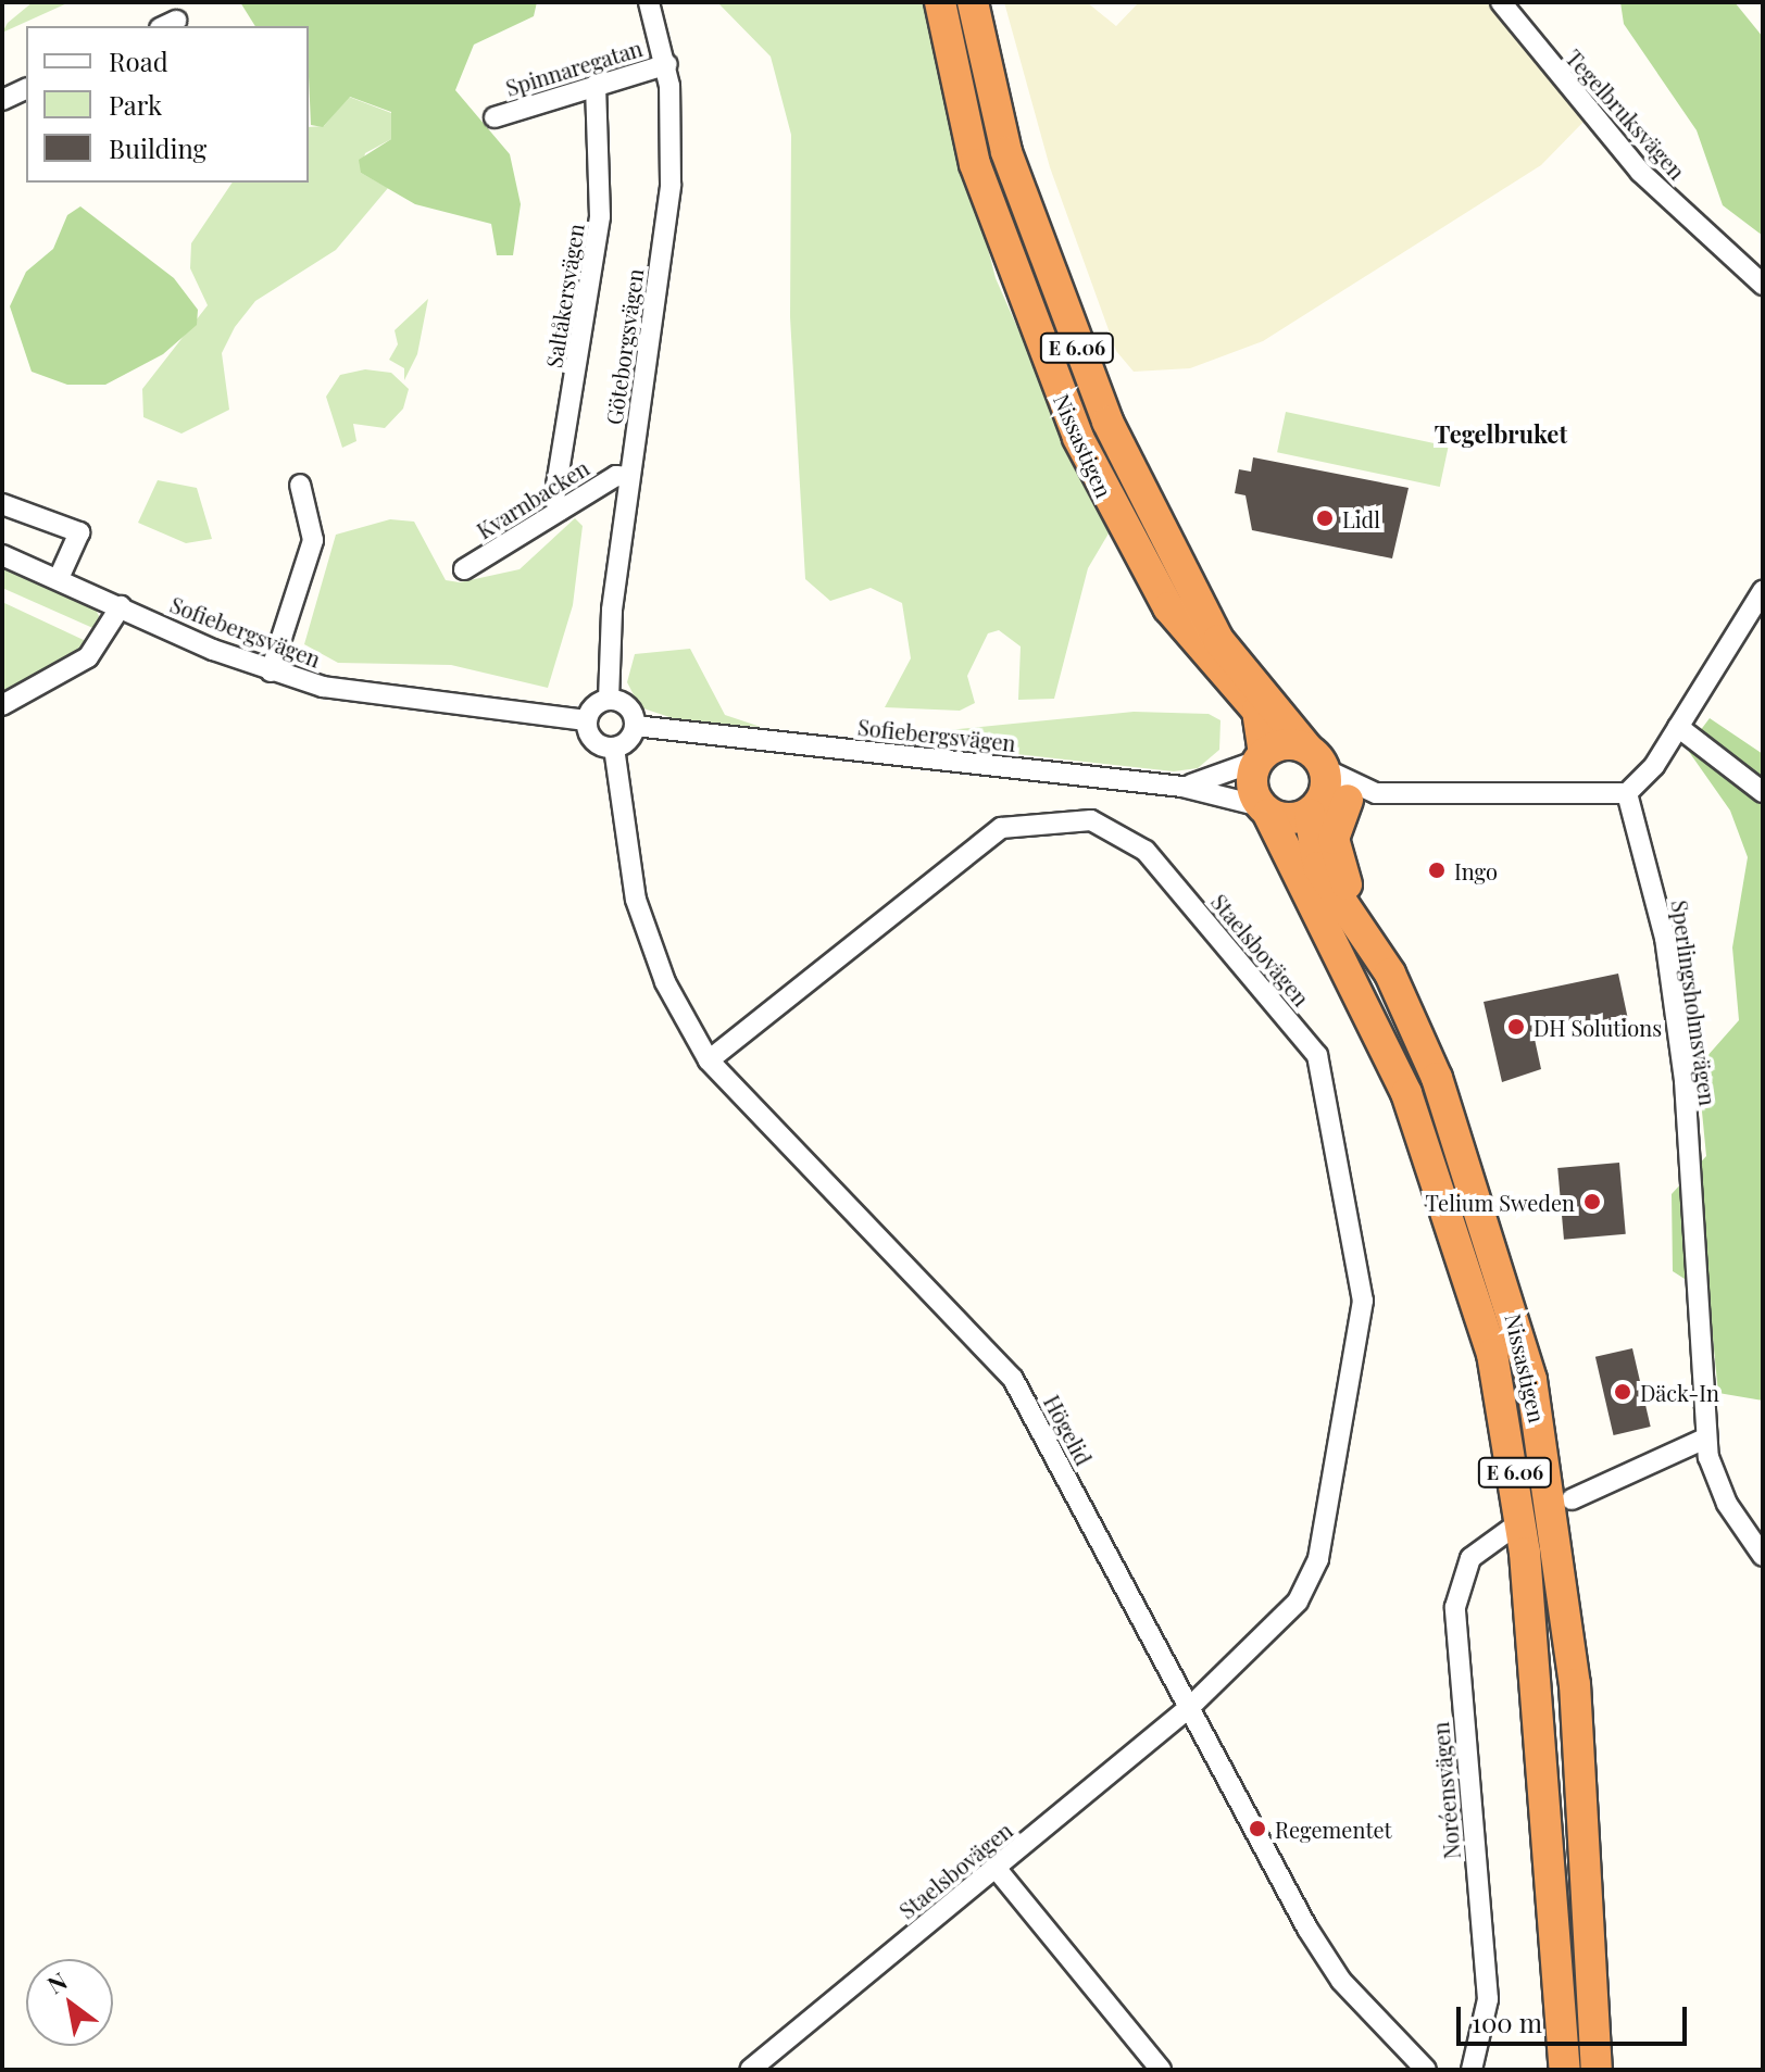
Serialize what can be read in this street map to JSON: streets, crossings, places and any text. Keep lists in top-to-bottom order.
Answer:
{
  "streets": {
    "highway": ["E 6.06", "Nissastigen"],
    "street": [
      "Spinnaregatan",
      "Tegelbruksvägen",
      "Saltåkersvägen",
      "Göteborgsvägen",
      "Kvarnbacken",
      "Sofiebergsvägen",
      "Staelsbovägen",
      "Sperlingsholmsvägen",
      "Högelid",
      "Noréensvägen"
    ]
  },
  "crossings": [
    ["Spinnaregatan", "Saltåkersvägen"],
    ["Spinnaregatan", "Göteborgsvägen"],
    ["Saltåkersvägen", "Kvarnbacken"],
    ["Göteborgsvägen", "Kvarnbacken"],
    ["Göteborgsvägen", "Sofiebergsvägen"],
    ["Göteborgsvägen", "Högelid"],
    ["E 6.06", "Nissastigen"],
    ["E 6.06", "Sofiebergsvägen"],
    ["Nissastigen", "Sofiebergsvägen"],
    ["Sofiebergsvägen", "Högelid"],
    ["Staelsbovägen", "Högelid"]
  ],
  "districts": ["Tegelbruket"],
  "places": [
    "Lidl",
    "Ingo",
    "DH Solutions",
    "Telium Sweden",
    "Däck-In",
    "Regementet"
  ],
  "legend": ["Road", "Park", "Building"],
  "scale_bar": "100 m",
  "north": "top left"
}
